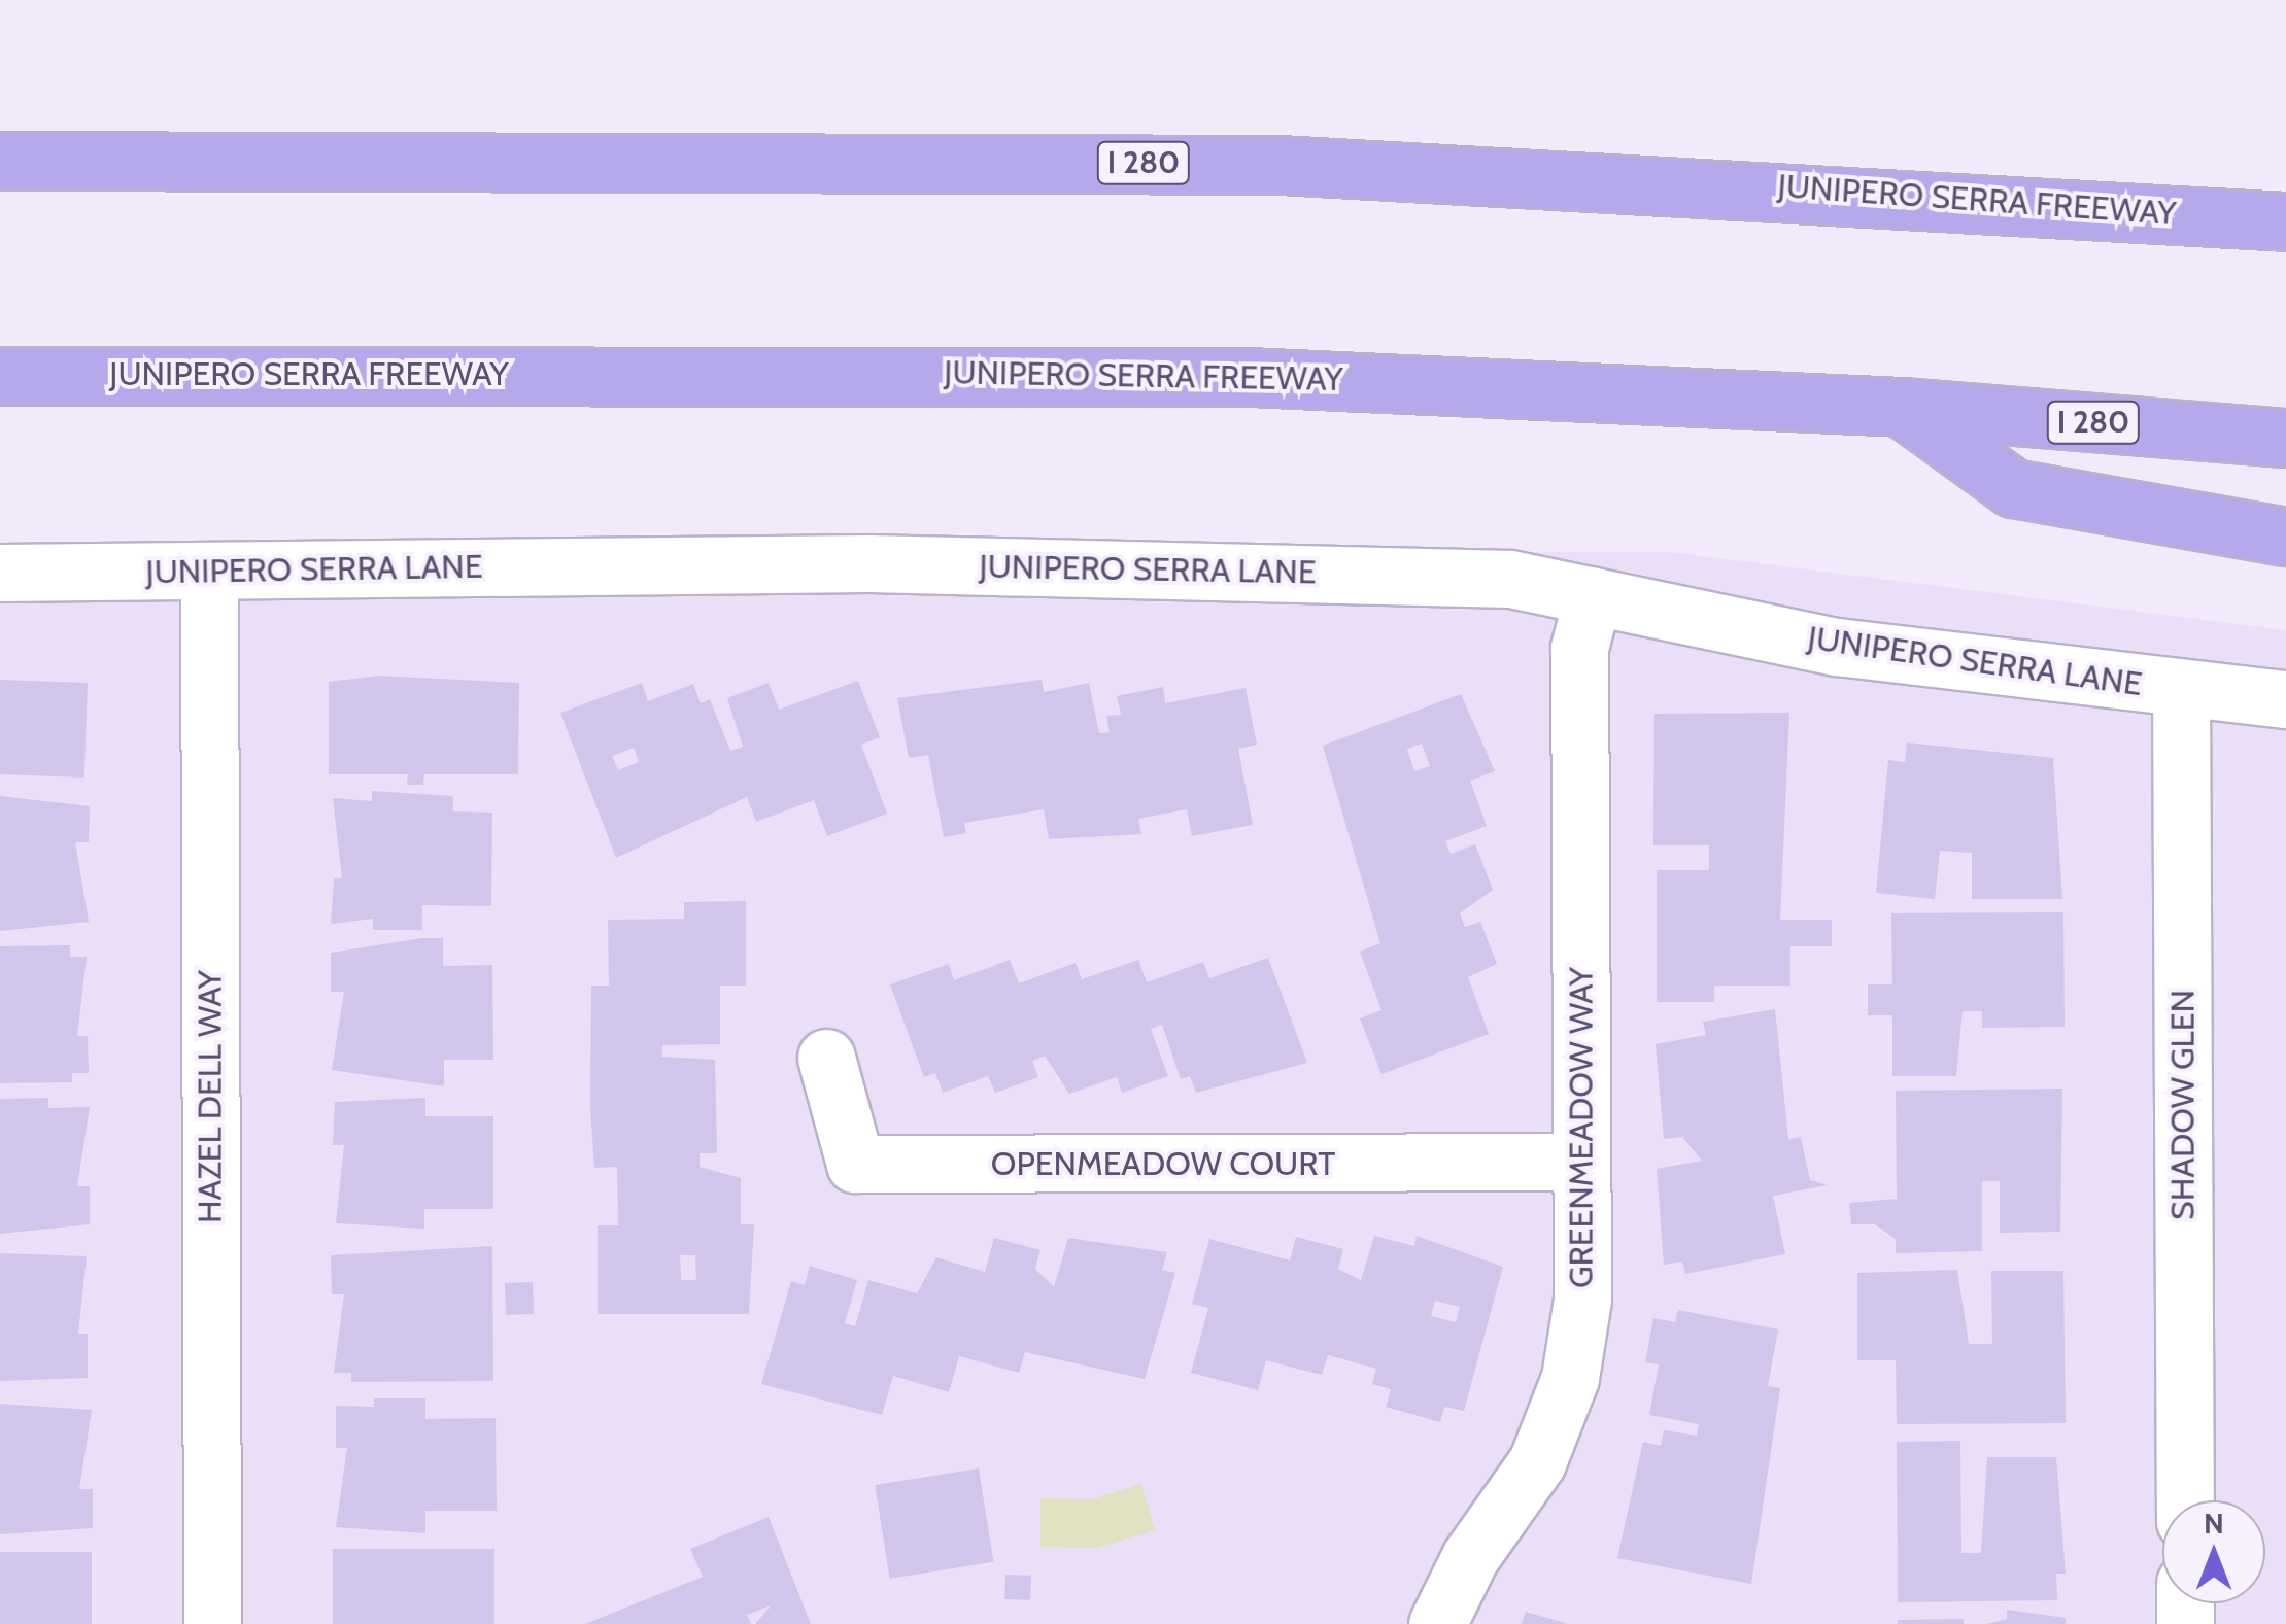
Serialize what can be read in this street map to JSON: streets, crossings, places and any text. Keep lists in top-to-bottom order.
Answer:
{
  "streets": {
    "highway": ["I 280", "JUNIPERO SERRA FREEWAY"],
    "street": [
      "JUNIPERO SERRA LANE",
      "HAZEL DELL WAY",
      "SHADOW GLEN",
      "GREENMEADOW WAY",
      "OPENMEADOW COURT"
    ]
  },
  "crossings": [
    ["JUNIPERO SERRA LANE", "HAZEL DELL WAY"],
    ["JUNIPERO SERRA LANE", "SHADOW GLEN"],
    ["JUNIPERO SERRA LANE", "GREENMEADOW WAY"],
    ["GREENMEADOW WAY", "OPENMEADOW COURT"]
  ],
  "north": "top"
}
